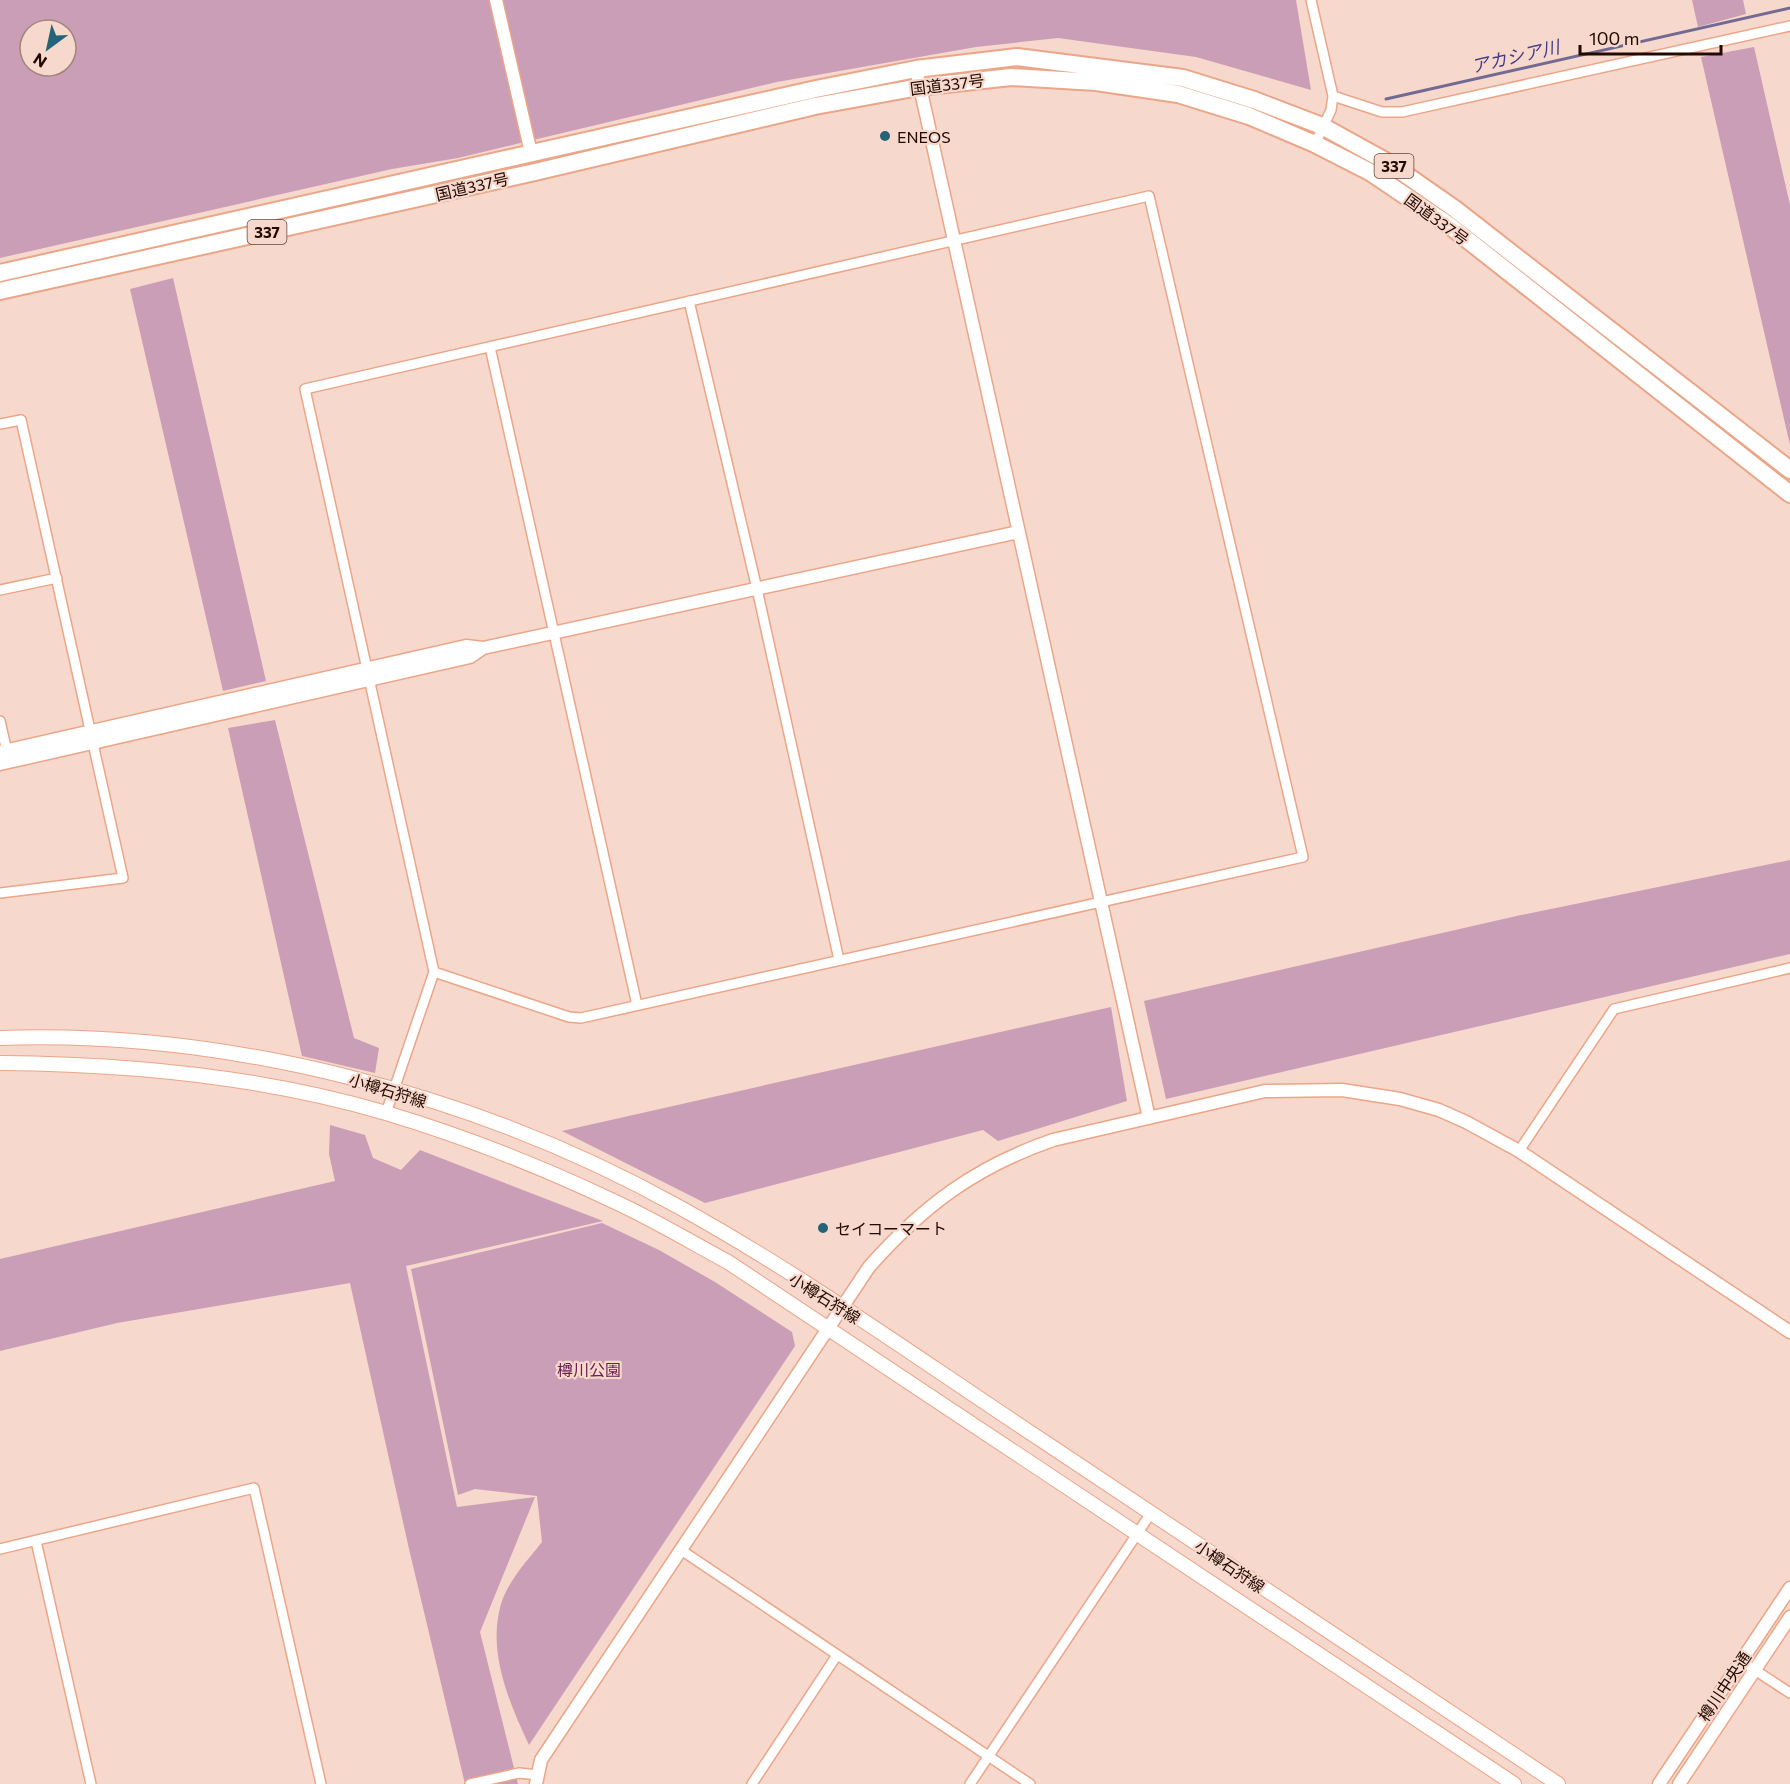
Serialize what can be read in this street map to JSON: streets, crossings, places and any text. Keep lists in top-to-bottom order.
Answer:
{
  "streets": {
    "highway": ["国道337号", "337"],
    "main road": ["小樽石狩線"],
    "street": ["樽川中央通"]
  },
  "water": ["アカシア川"],
  "parks": ["樽川公園"],
  "places": ["ENEOS", "セイコーマート"],
  "scale_bar": "100 m",
  "north": "bottom left"
}
